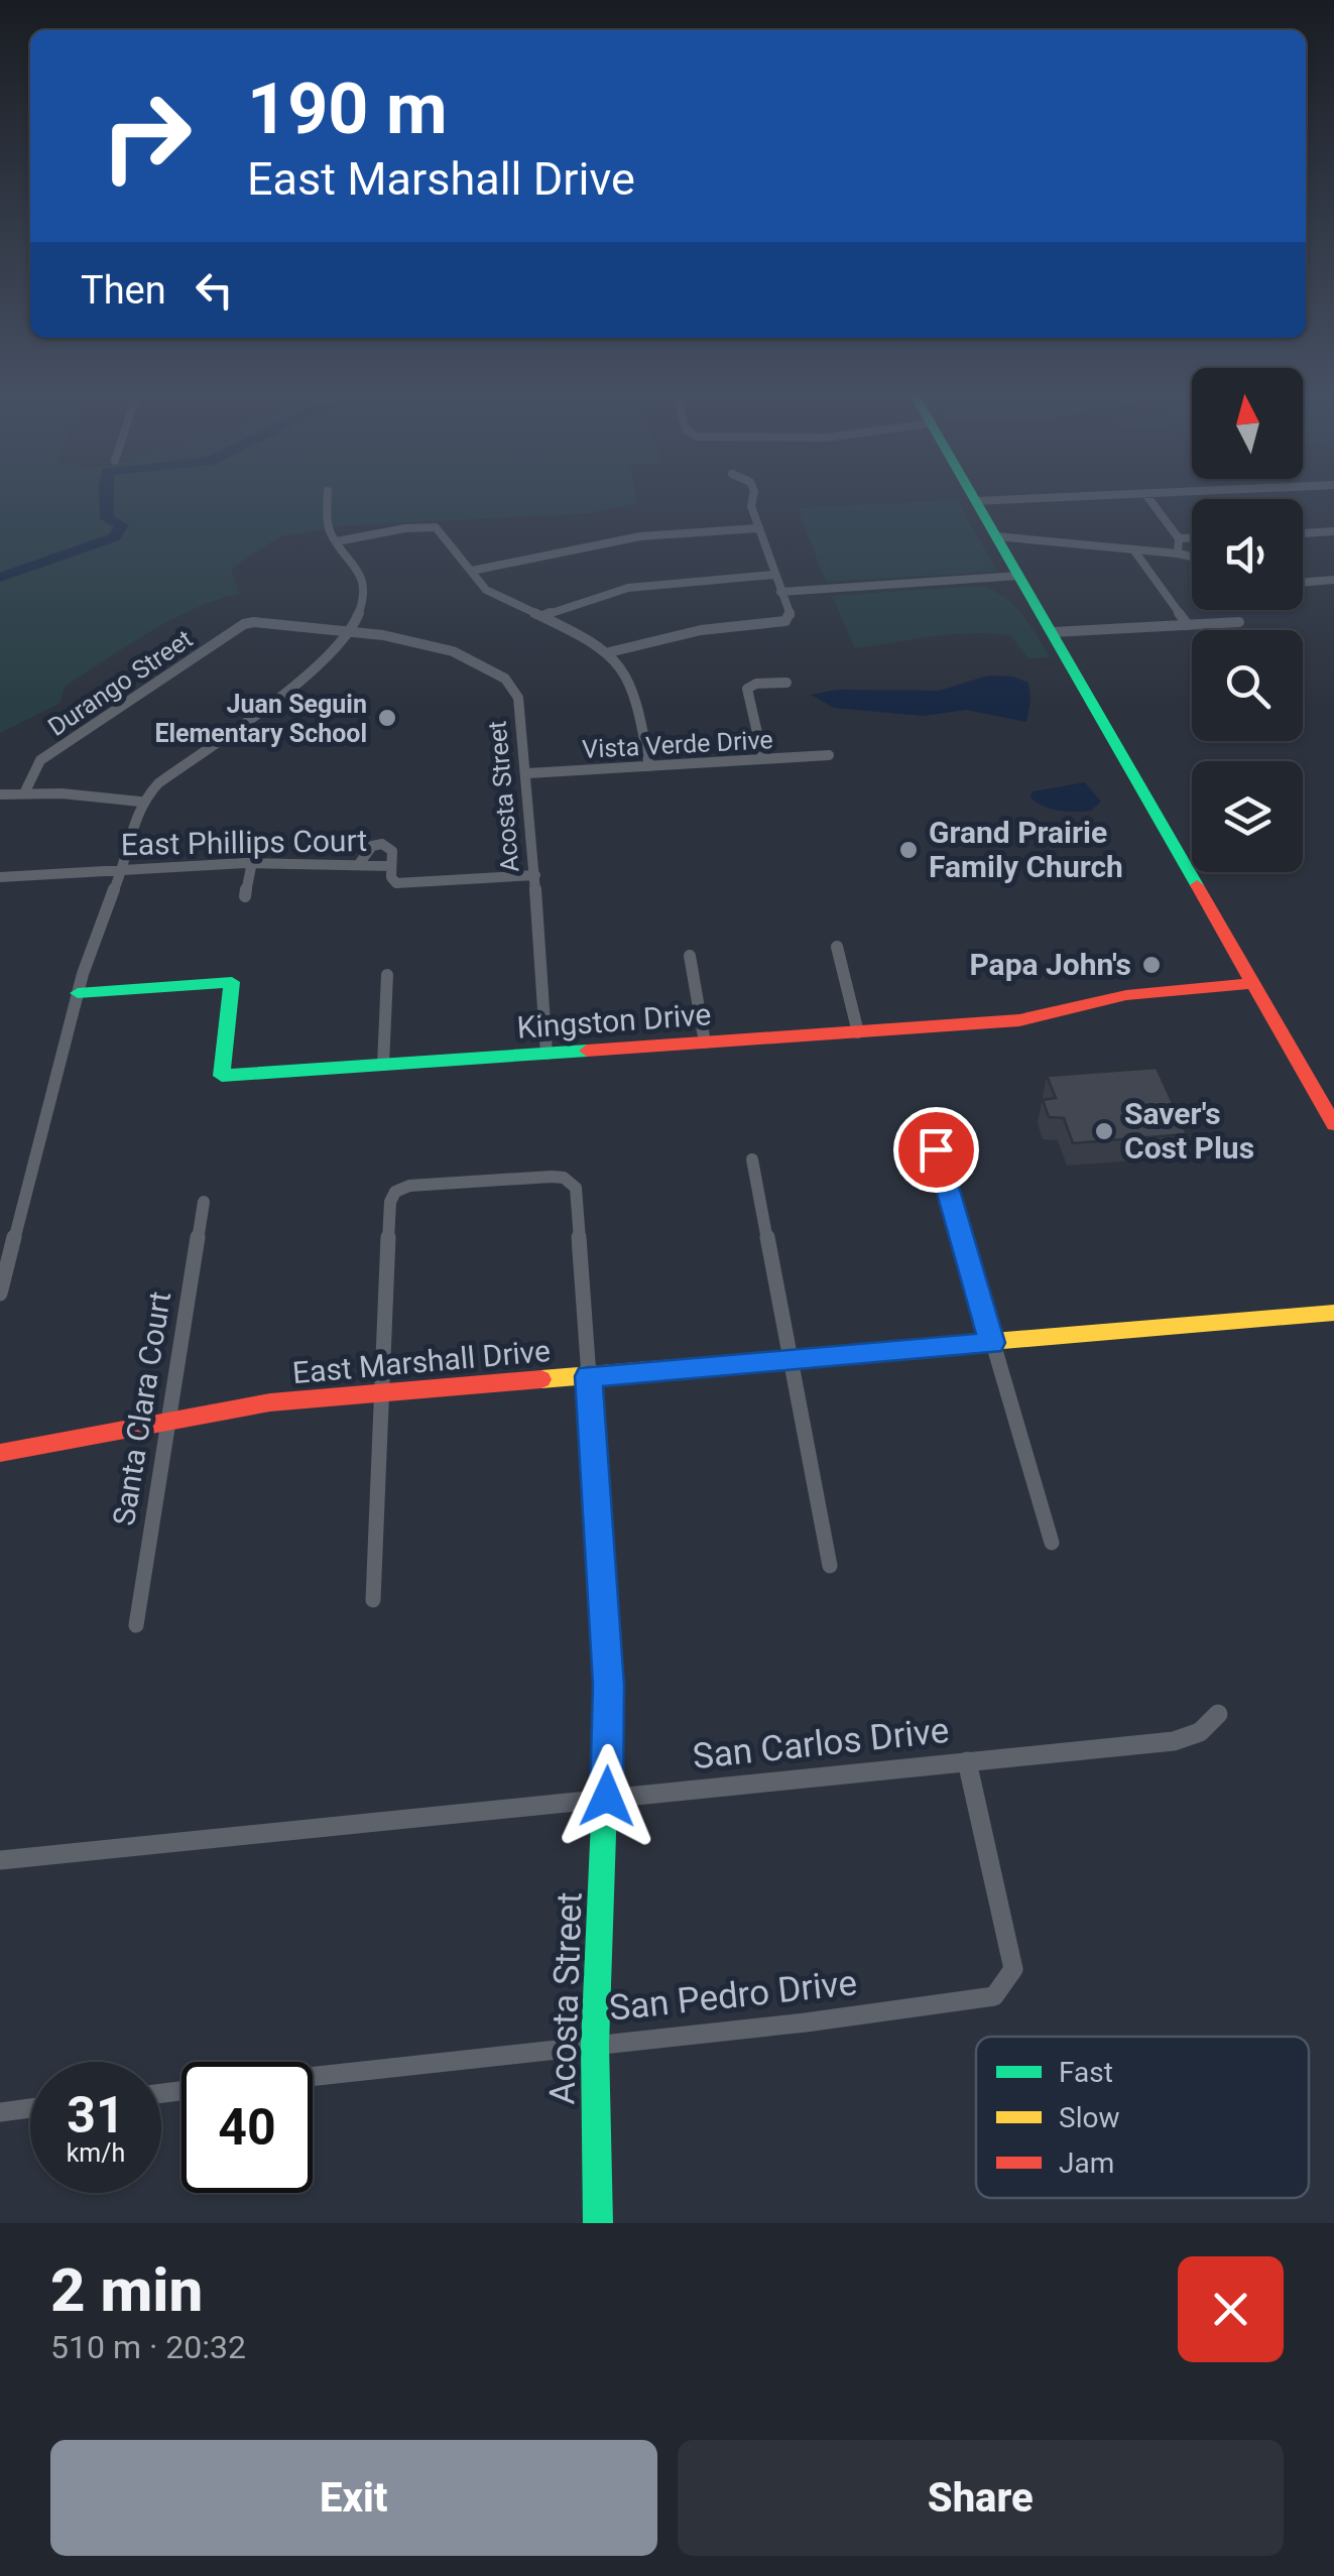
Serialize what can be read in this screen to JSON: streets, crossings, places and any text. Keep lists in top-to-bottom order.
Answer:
{
  "streets": {
    "main road": ["Acosta Street", "Kingston Drive", "East Marshall Drive"],
    "street": [
      "Durango Street",
      "Vista Verde Drive",
      "East Phillips Court",
      "Santa Clara Court",
      "San Carlos Drive",
      "San Pedro Drive"
    ]
  },
  "crossings": [
    ["Durango Street", "Acosta Street"],
    ["Vista Verde Drive", "Acosta Street"],
    ["Acosta Street", "East Phillips Court"],
    ["Acosta Street", "Kingston Drive"],
    ["Acosta Street", "East Marshall Drive"],
    ["Acosta Street", "San Carlos Drive"],
    ["Acosta Street", "San Pedro Drive"],
    ["East Marshall Drive", "Santa Clara Court"],
    ["San Carlos Drive", "San Pedro Drive"]
  ],
  "places": [
    "Juan Seguin Elementary School",
    "Grand Prairie Family Church",
    "Papa John's",
    "Saver's Cost Plus"
  ],
  "legend": ["Fast", "Slow", "Jam"],
  "north": "top",
  "page": {
    "turn": ["190 m", "East Marshall Drive"],
    "then": "Then",
    "speed": "31 km/h",
    "limit": "40",
    "heading": ["2 min", "510 m · 20:32"],
    "buttons": ["Exit", "Share"]
  }
}
